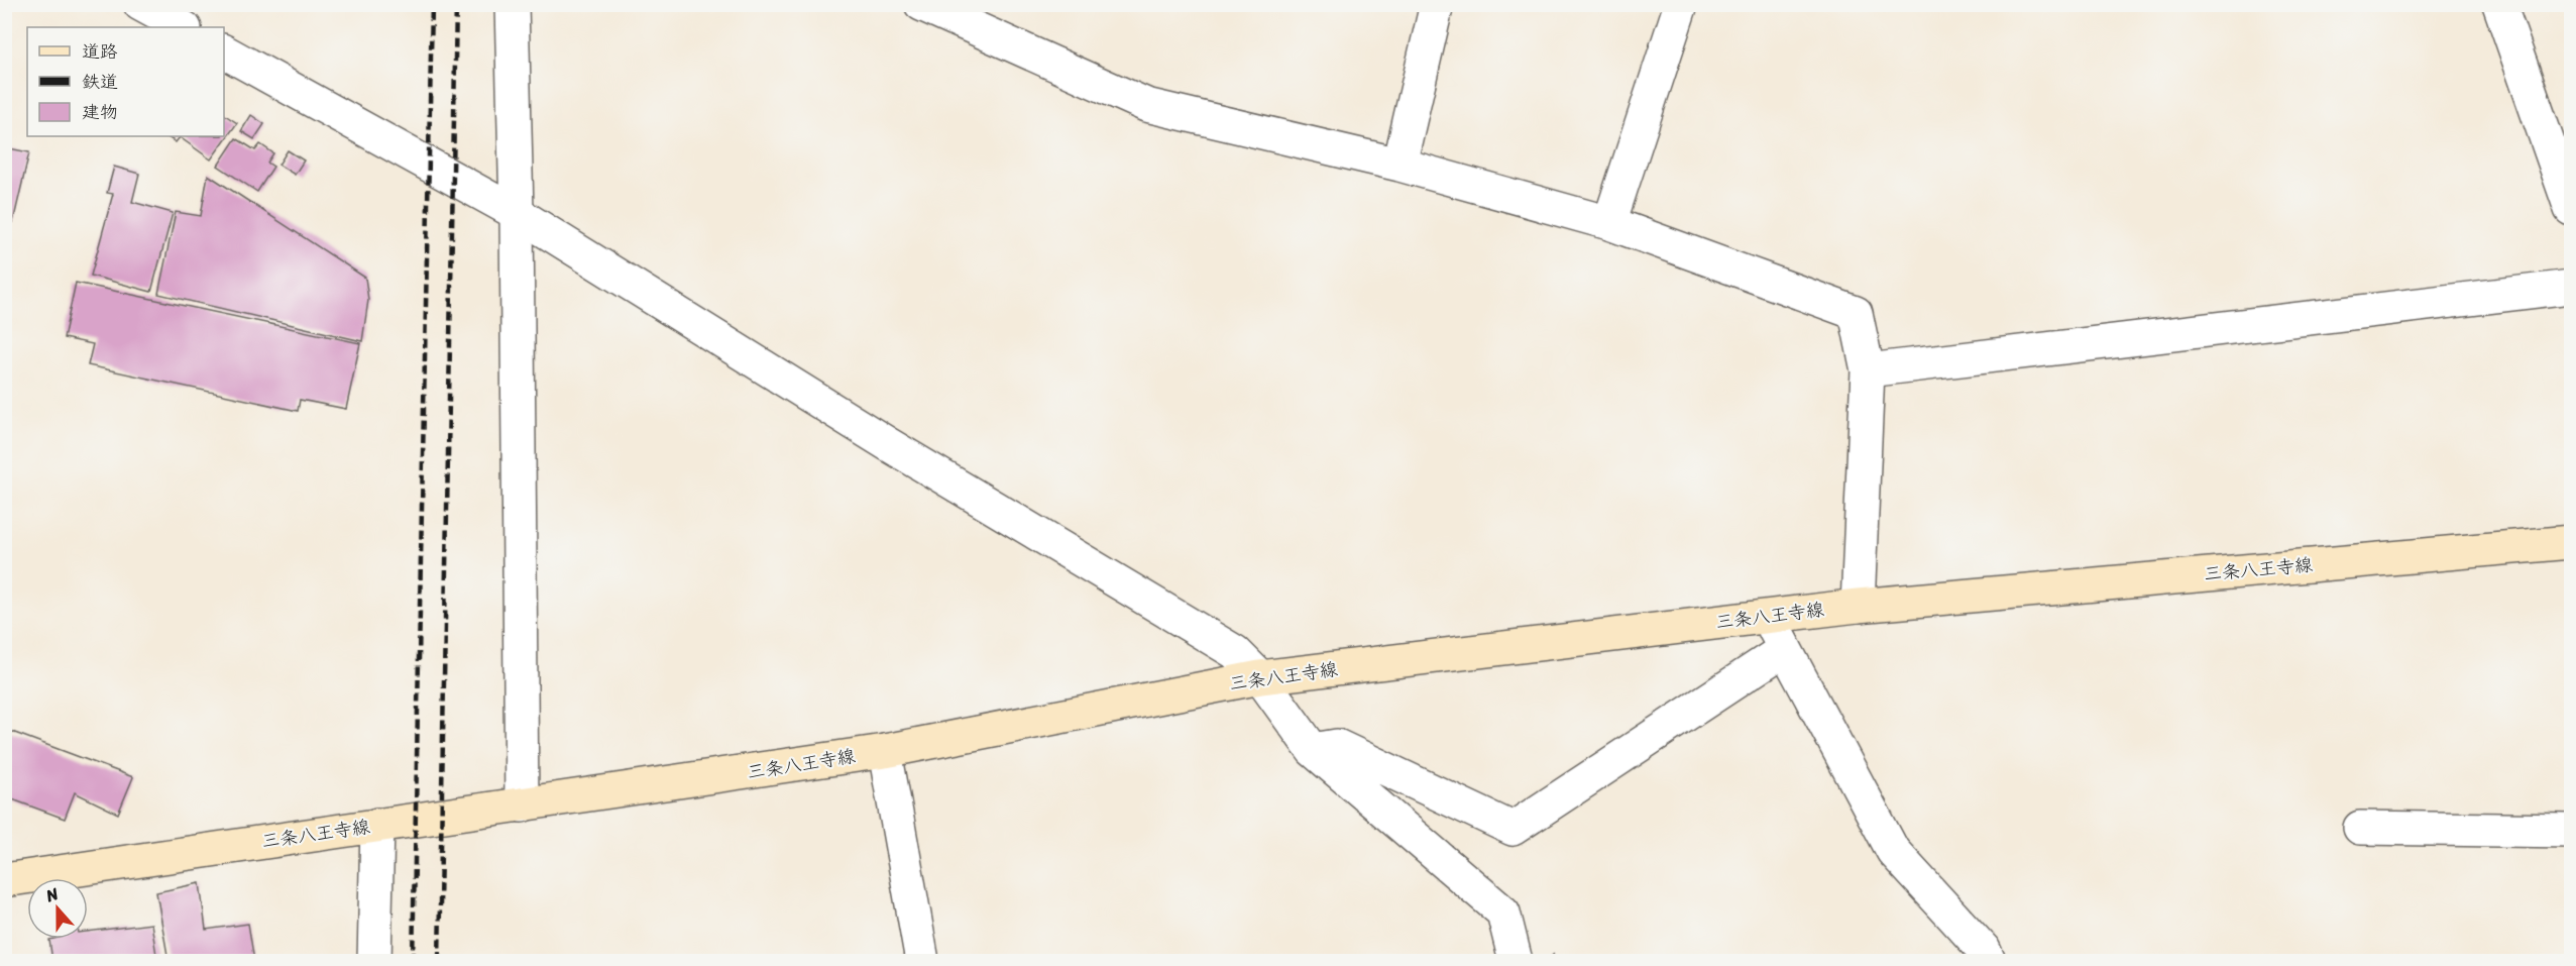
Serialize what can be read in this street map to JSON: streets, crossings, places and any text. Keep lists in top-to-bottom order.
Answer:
{
  "streets": {
    "main road": ["三条八王寺線"]
  },
  "legend": ["道路", "鉄道", "建物"],
  "north": "top"
}
